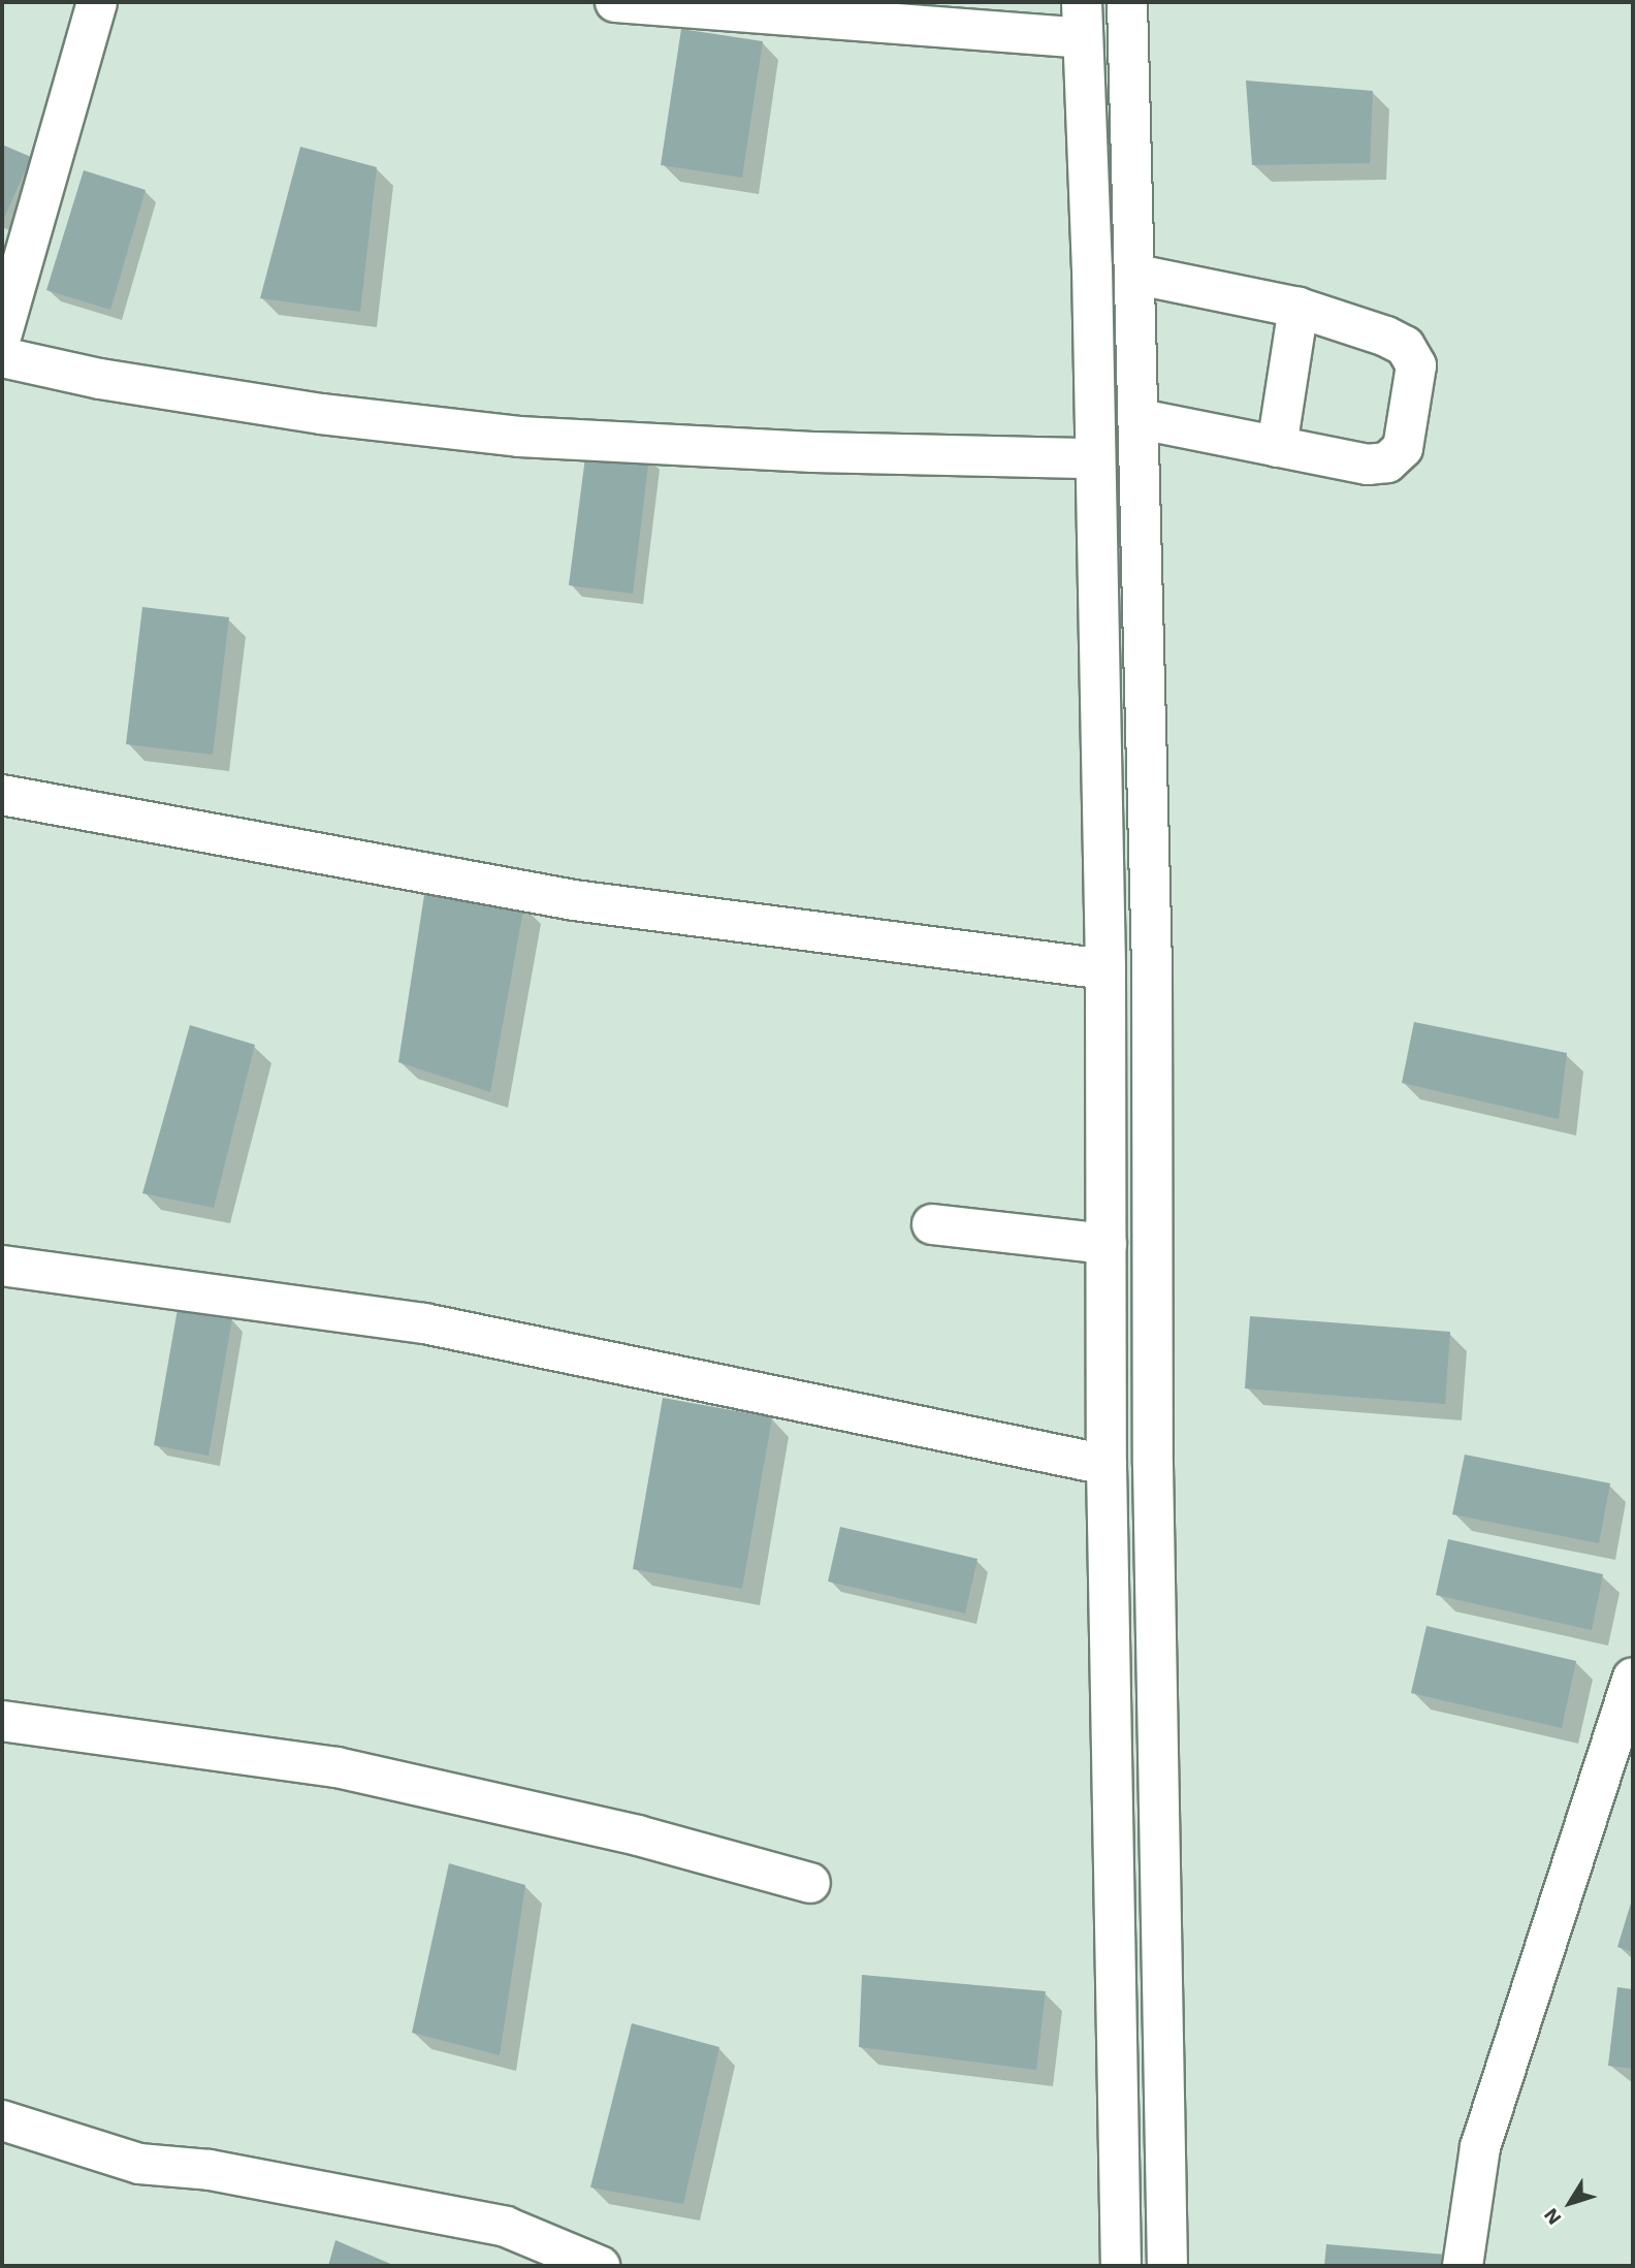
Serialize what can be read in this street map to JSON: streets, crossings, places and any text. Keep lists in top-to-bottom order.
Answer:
{
  "north": "bottom left"
}
